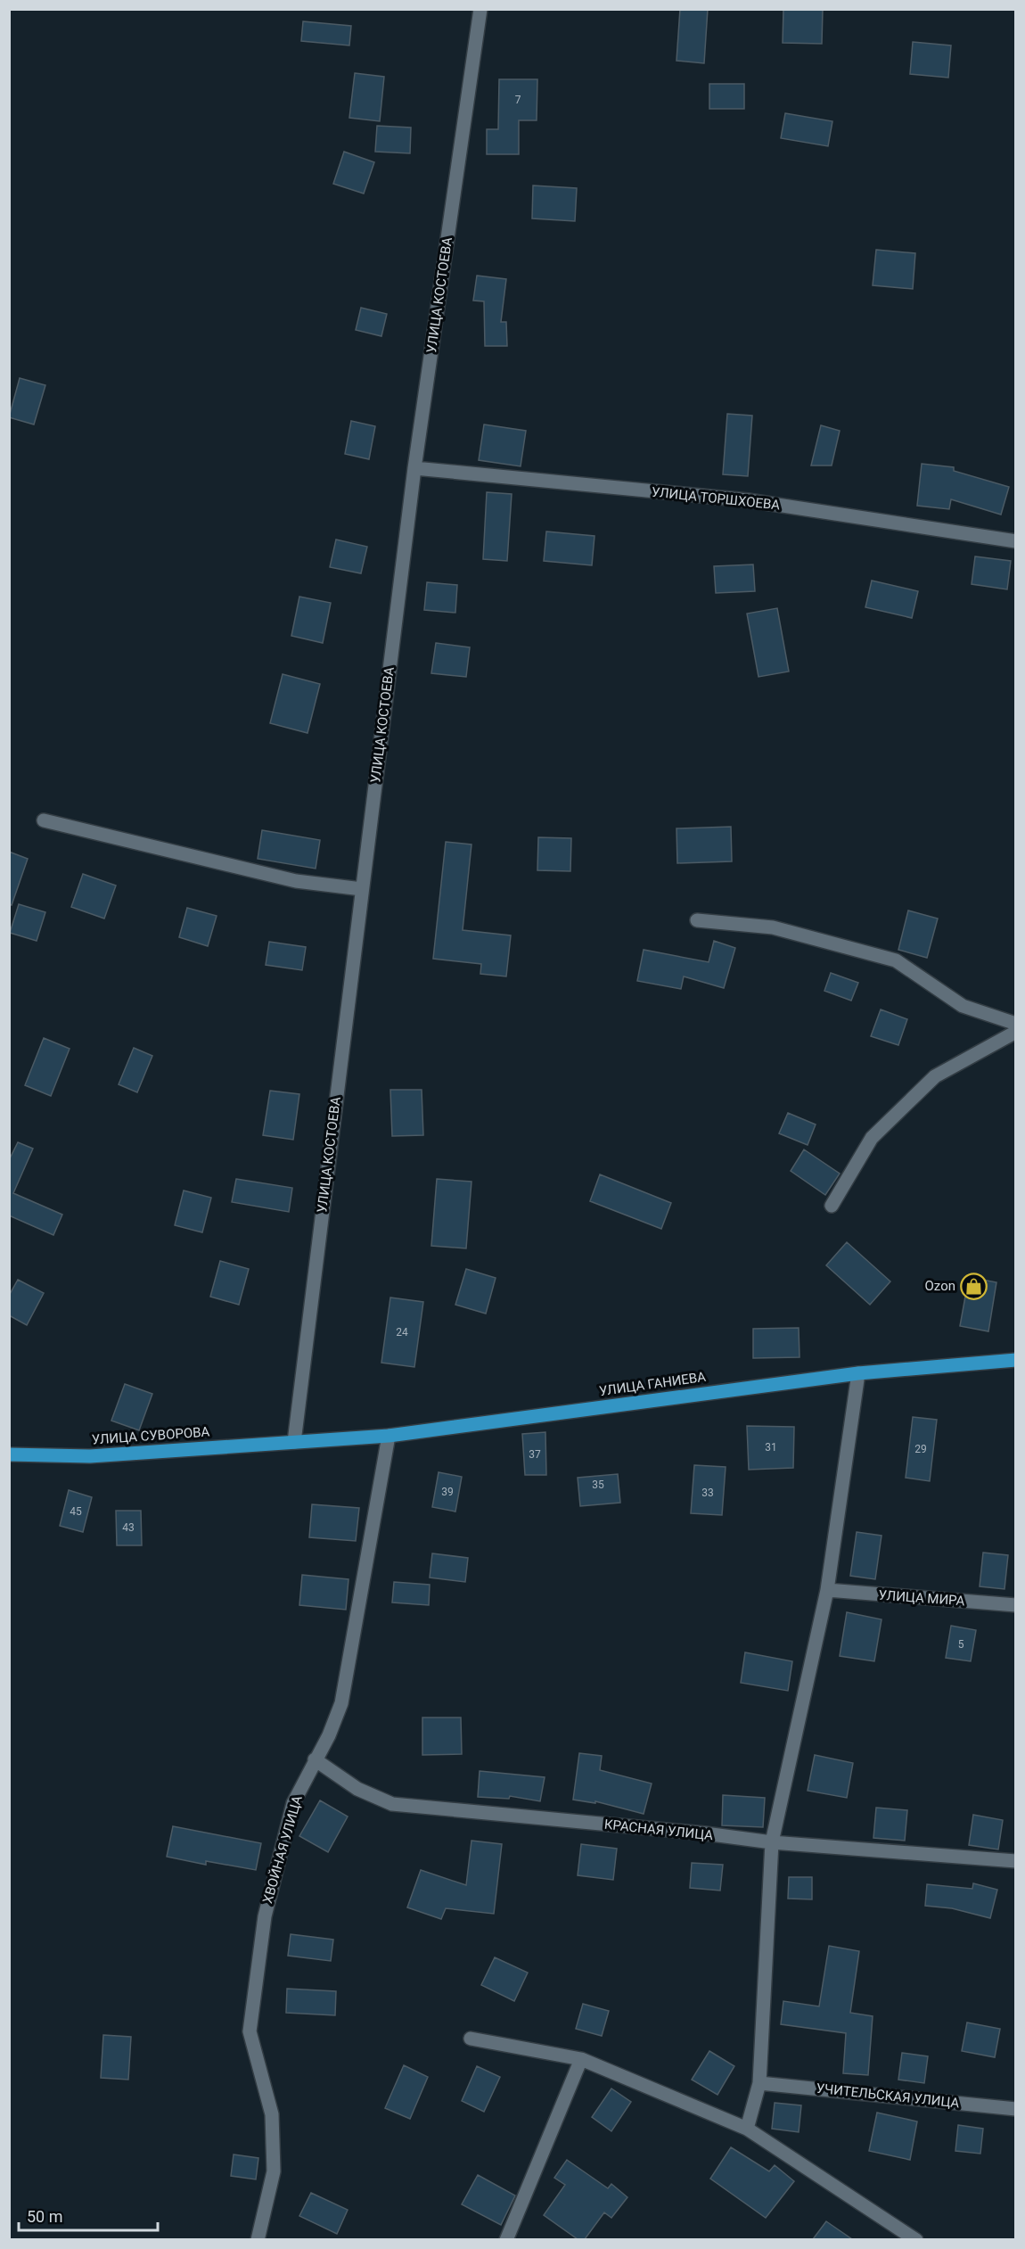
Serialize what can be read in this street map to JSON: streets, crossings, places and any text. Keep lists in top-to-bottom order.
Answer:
{
  "streets": {
    "main road": ["УЛИЦА ГАНИЕВА", "УЛИЦА СУВОРОВА"],
    "street": [
      "УЛИЦА КОСТОЕВА",
      "УЛИЦА ТОРШХОЕВА",
      "УЛИЦА МИРА",
      "КРАСНАЯ УЛИЦА",
      "ХВОЙНАЯ УЛИЦА",
      "УЧИТЕЛЬСКАЯ УЛИЦА"
    ]
  },
  "crossings": [
    ["УЛИЦА КОСТОЕВА", "УЛИЦА ТОРШХОЕВА"],
    ["УЛИЦА КОСТОЕВА", "УЛИЦА ГАНИЕВА"],
    ["УЛИЦА КОСТОЕВА", "УЛИЦА СУВОРОВА"],
    ["УЛИЦА ГАНИЕВА", "УЛИЦА СУВОРОВА"],
    ["УЛИЦА ГАНИЕВА", "ХВОЙНАЯ УЛИЦА"],
    ["КРАСНАЯ УЛИЦА", "ХВОЙНАЯ УЛИЦА"]
  ],
  "places": {
    "shop": ["Ozon"]
  },
  "house_numbers": [
    "7",
    "24",
    "31",
    "29",
    "37",
    "35",
    "39",
    "33",
    "45",
    "43",
    "5"
  ],
  "scale_bar": "50 m"
}
